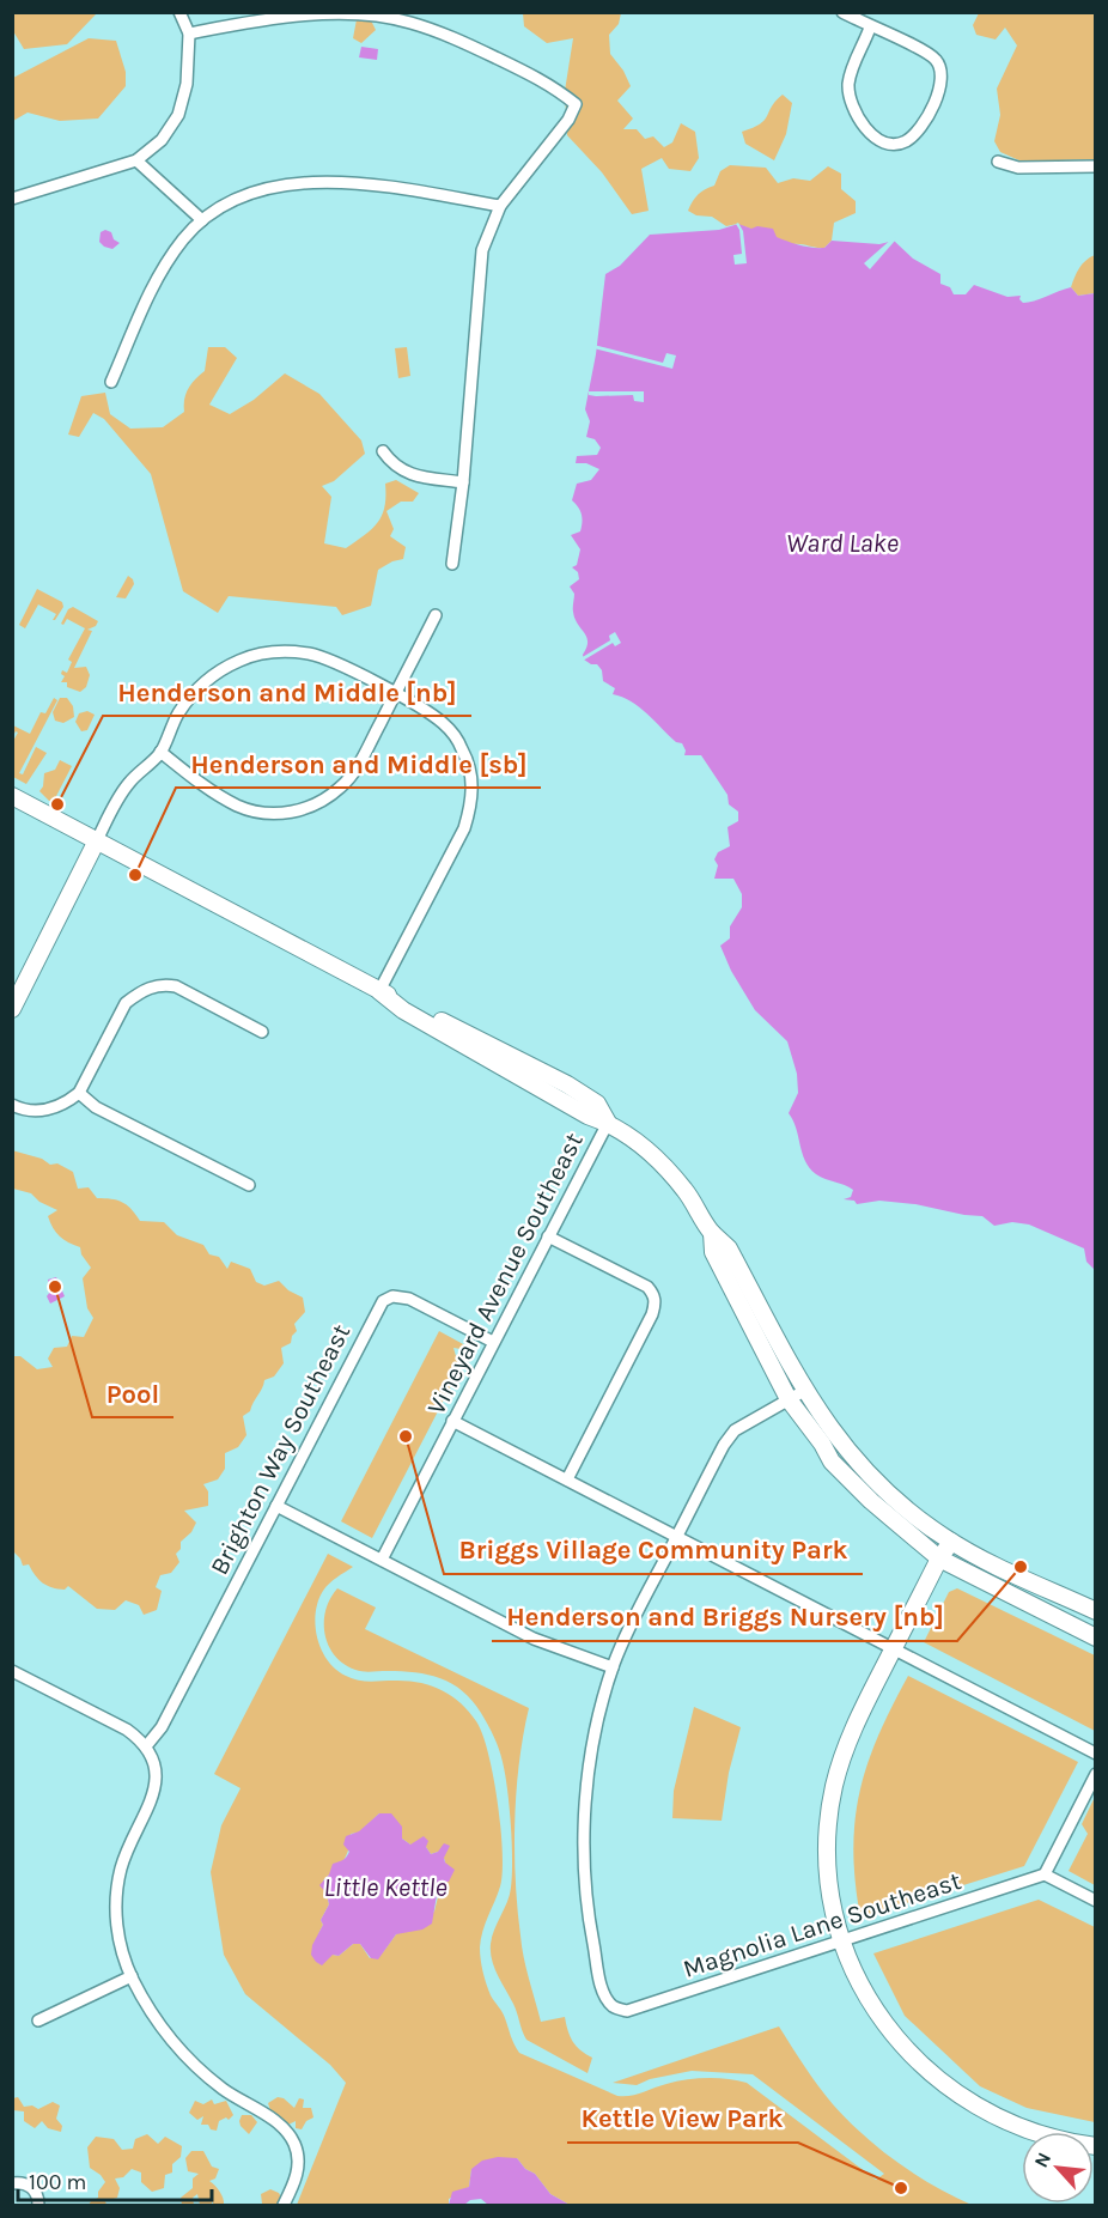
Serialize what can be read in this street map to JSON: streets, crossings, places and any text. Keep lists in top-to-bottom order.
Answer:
{
  "streets": {
    "street": ["Vineyard Avenue Southeast", "Brighton Way Southeast", "Magnolia Lane Southeast"]
  },
  "crossings": [
    ["Vineyard Avenue Southeast", "Brighton Way Southeast"]
  ],
  "water": ["Ward Lake", "Little Kettle"],
  "places": [
    "Henderson and Middle [nb]",
    "Henderson and Middle [sb]",
    "Pool",
    "Briggs Village Community Park",
    "Henderson and Briggs Nursery [nb]",
    "Kettle View Park"
  ],
  "scale_bar": "100 m",
  "north": "top left"
}
